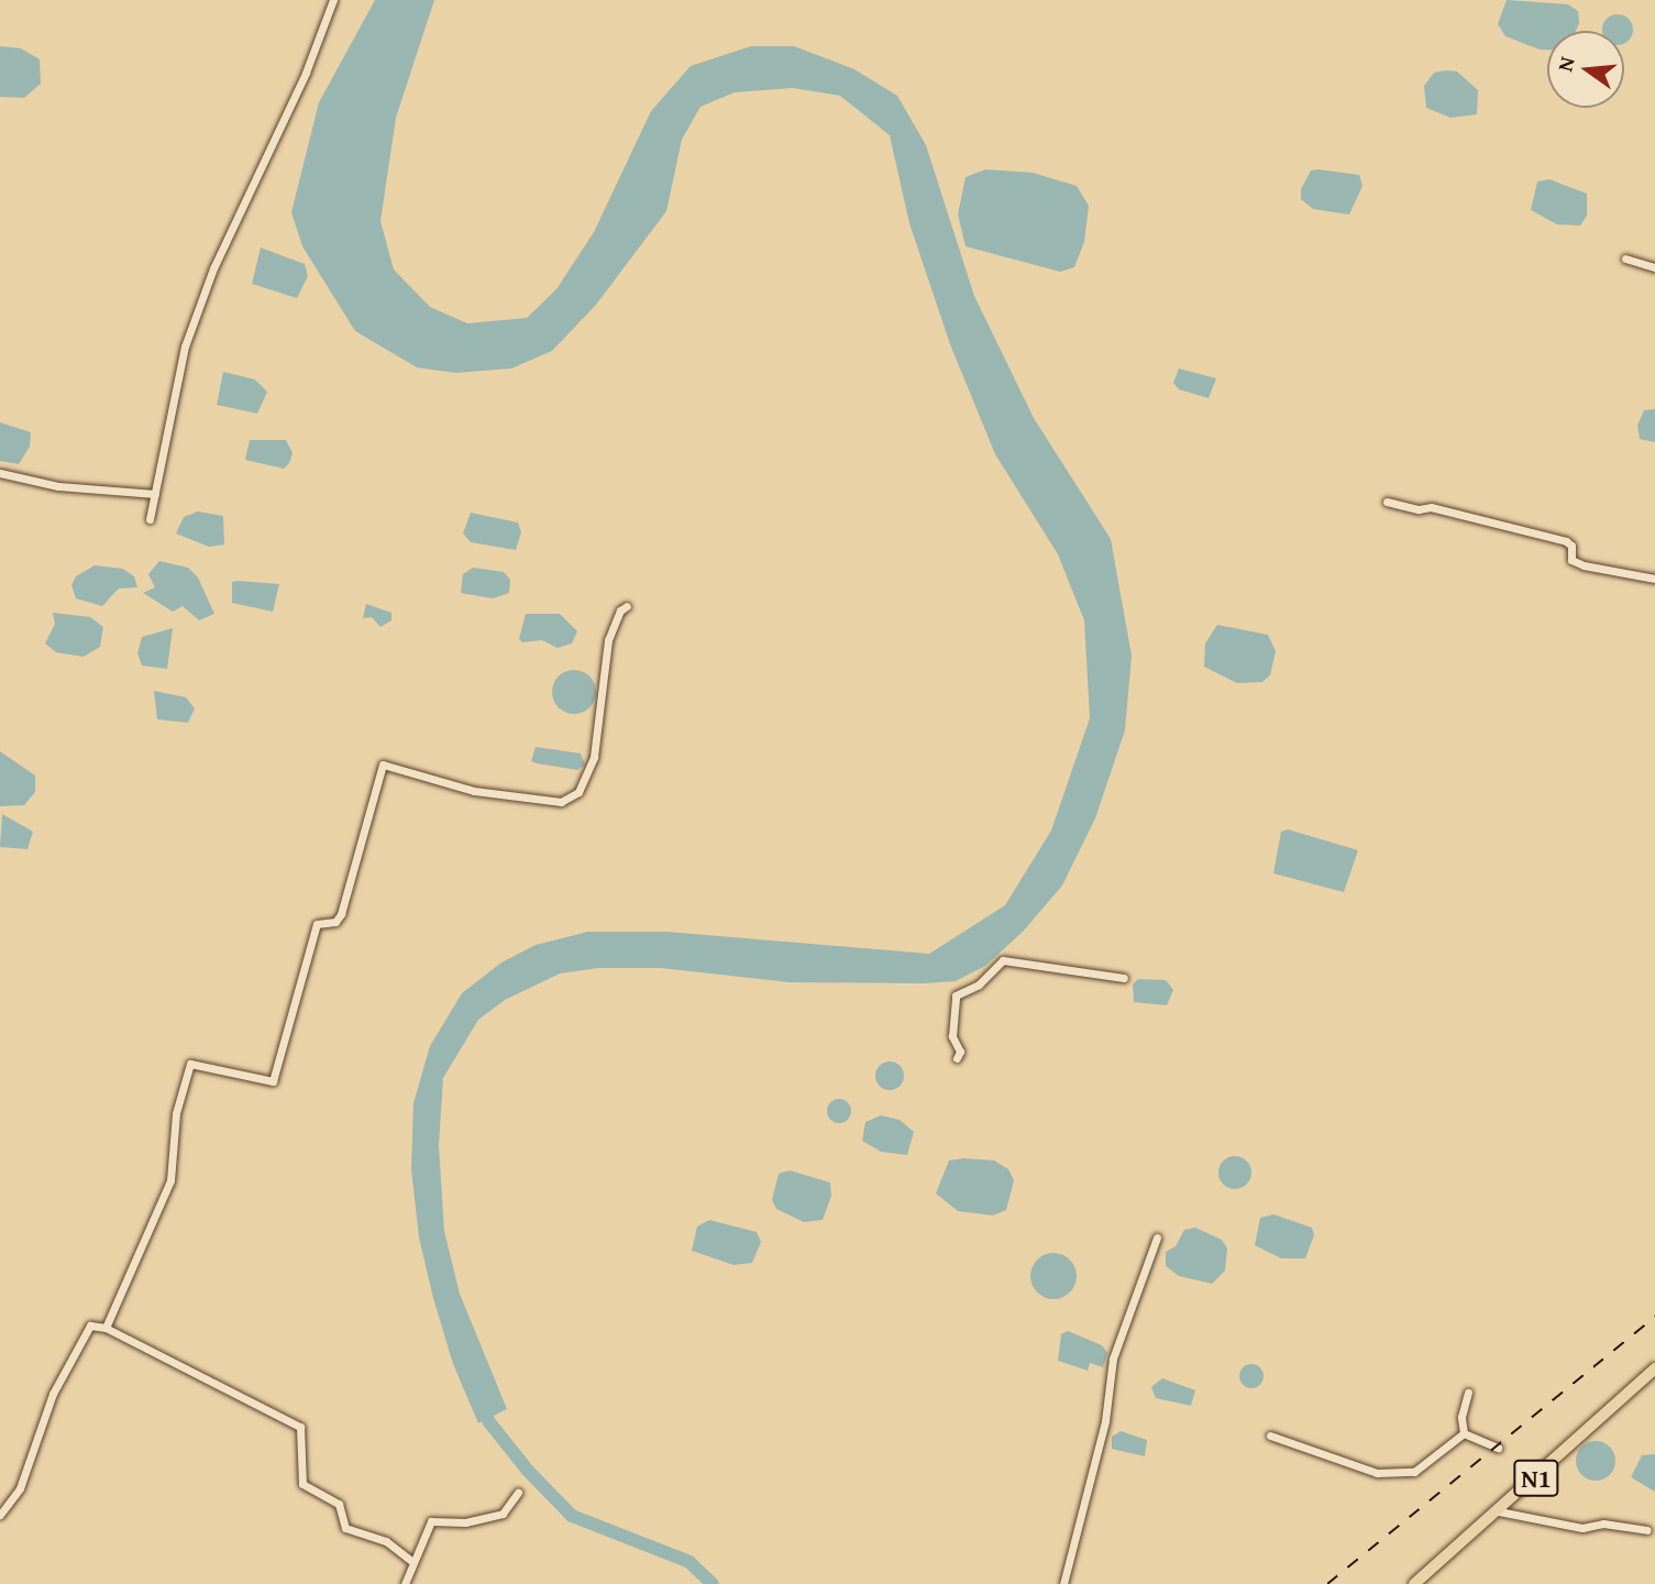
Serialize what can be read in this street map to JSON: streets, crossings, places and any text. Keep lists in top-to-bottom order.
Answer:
{
  "streets": {
    "highway": ["N1"]
  },
  "north": "left"
}
